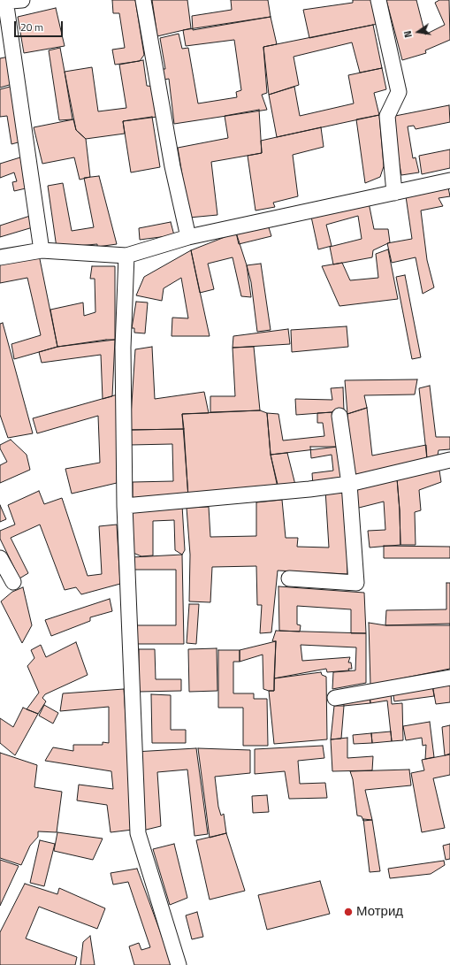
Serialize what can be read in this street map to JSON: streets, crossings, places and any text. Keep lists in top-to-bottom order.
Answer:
{
  "places": ["Мотрид"],
  "scale_bar": "20 m",
  "north": "left"
}
